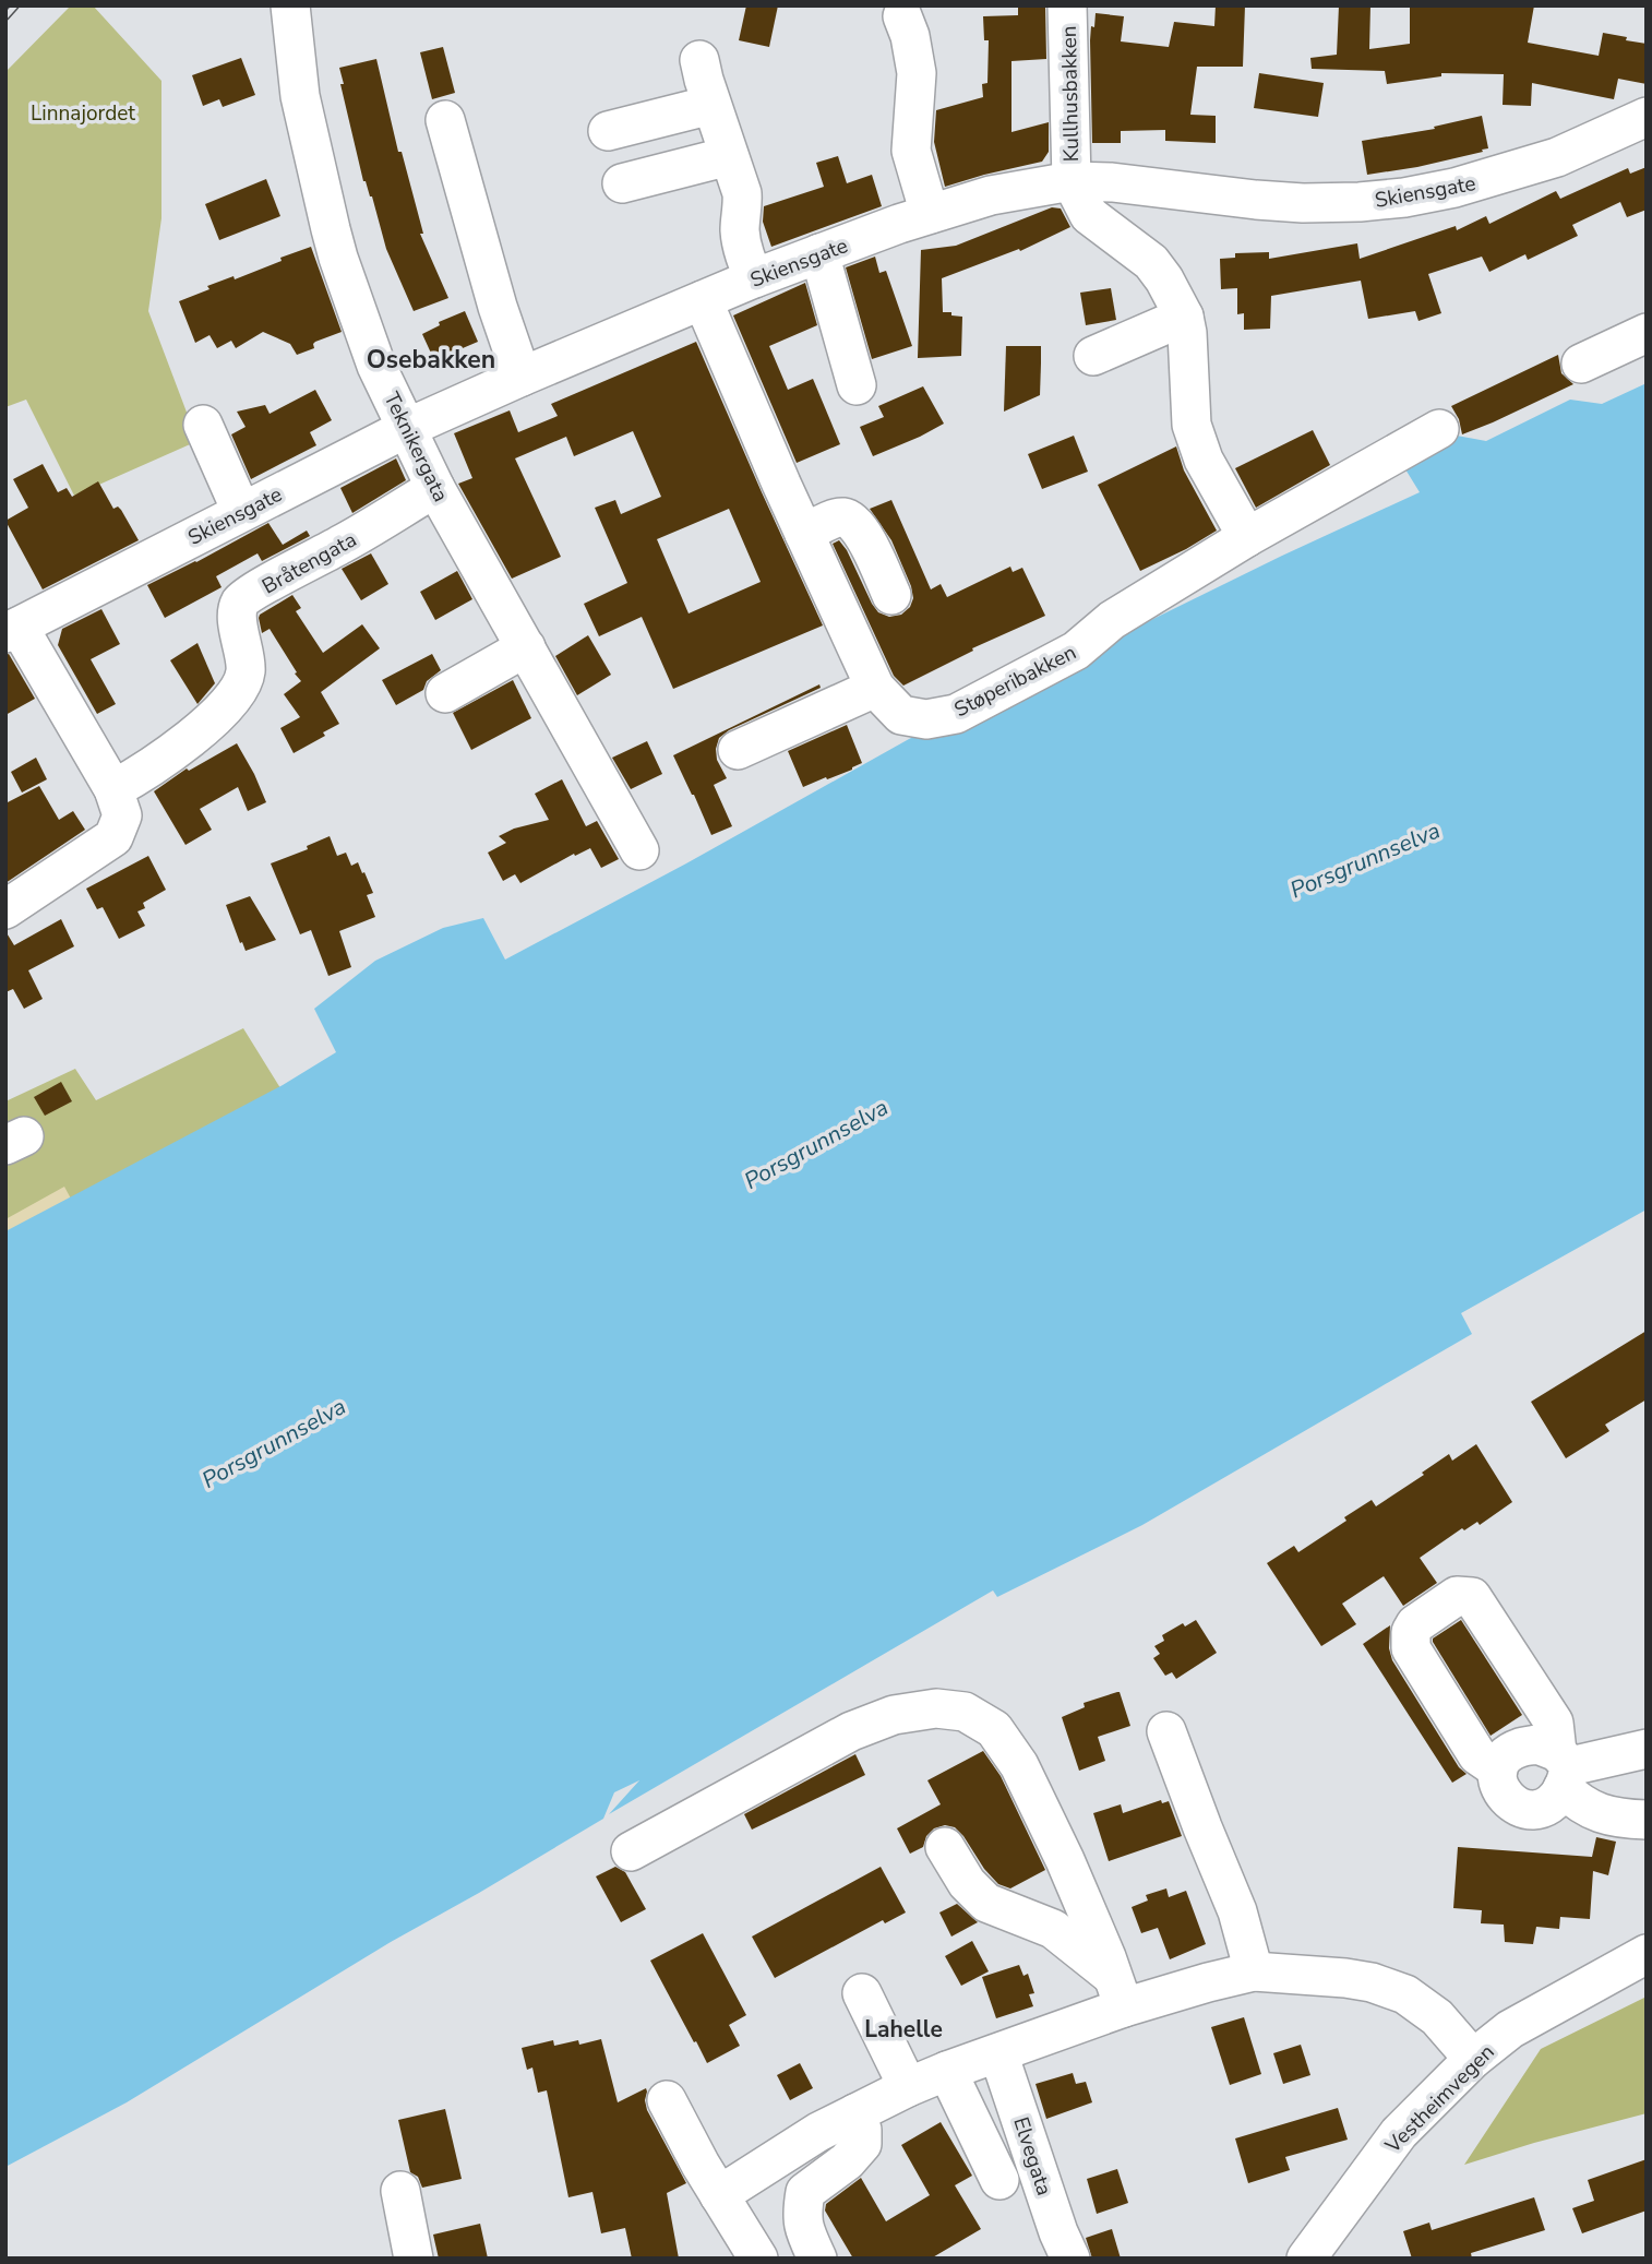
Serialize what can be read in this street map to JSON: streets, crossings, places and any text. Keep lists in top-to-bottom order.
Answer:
{
  "streets": {
    "street": [
      "Kullhusbakken",
      "Skiensgate",
      "Teknikergata",
      "Bråtengata",
      "Støperibakken",
      "Vestheimvegen",
      "Elvegata"
    ]
  },
  "crossings": [
    ["Kullhusbakken", "Skiensgate"],
    ["Skiensgate", "Teknikergata"],
    ["Skiensgate", "Støperibakken"],
    ["Teknikergata", "Bråtengata"]
  ],
  "districts": ["Osebakken", "Lahelle"],
  "water": ["Porsgrunnselva"],
  "parks": ["Linnajordet"]
}
